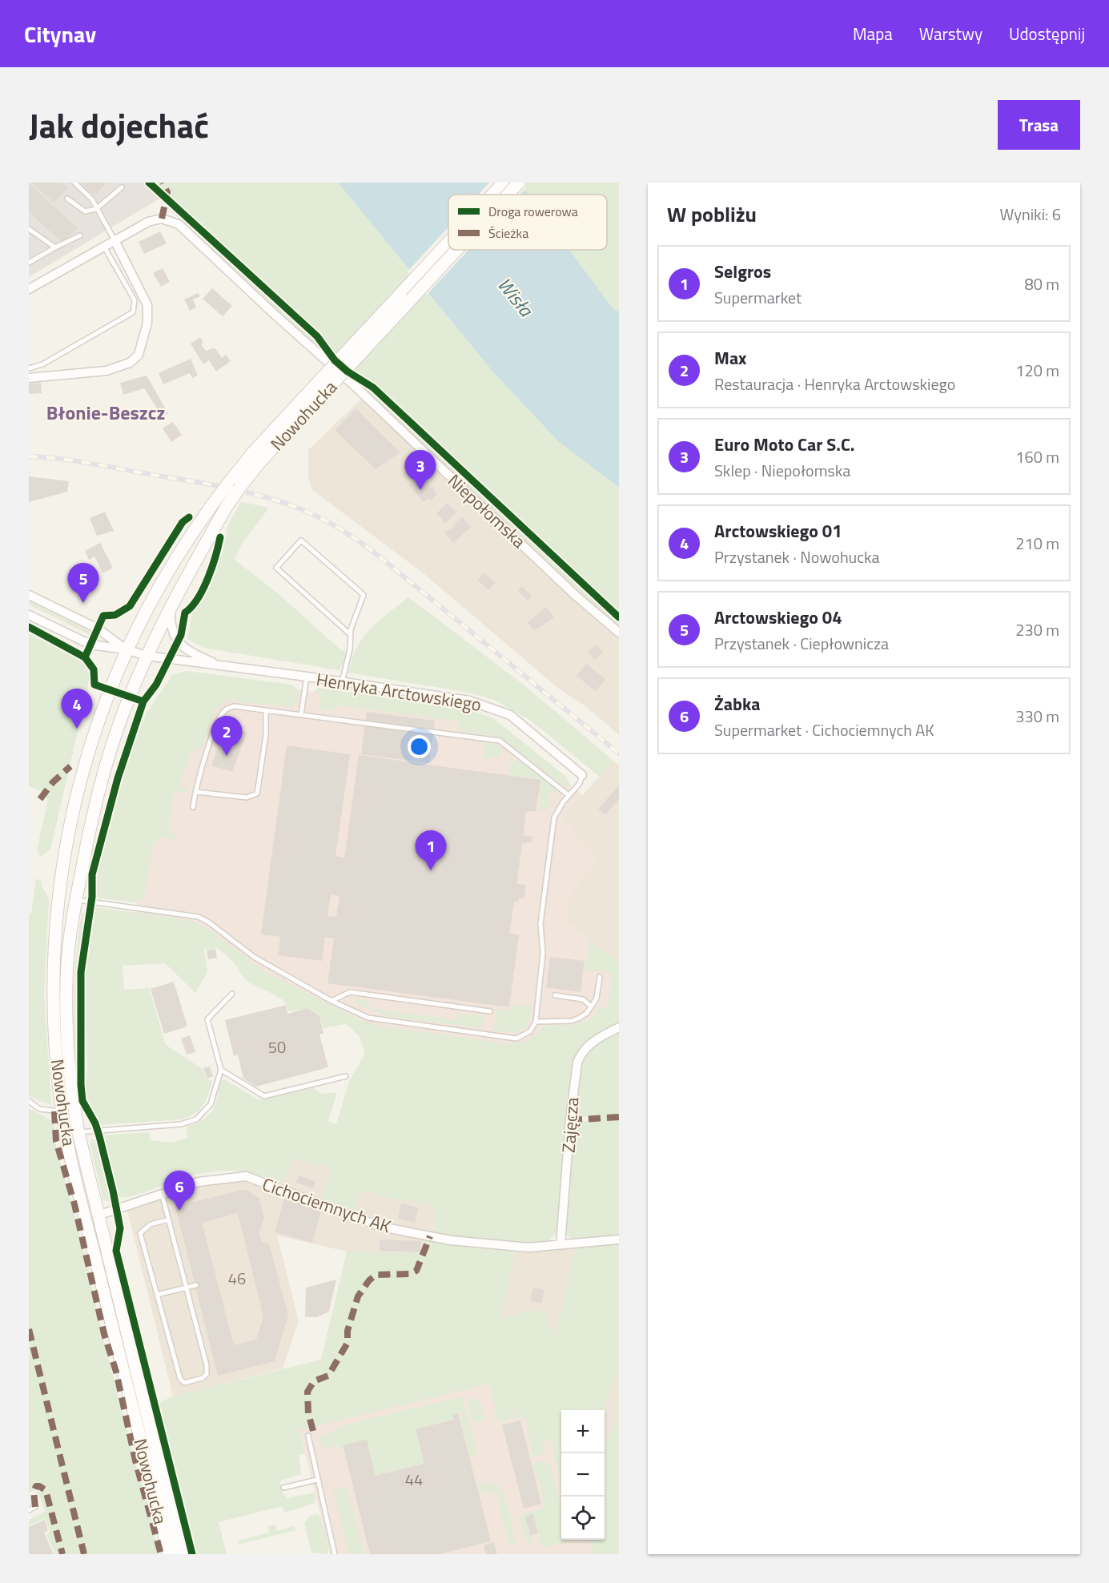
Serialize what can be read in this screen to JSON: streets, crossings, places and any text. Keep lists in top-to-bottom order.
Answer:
{
  "streets": {
    "main road": ["Nowohucka"],
    "street": [
      "Niepołomska",
      "Henryka Arctowskiego",
      "Zajęcza",
      "Cichociemnych AK"
    ]
  },
  "crossings": [
    ["Nowohucka", "Henryka Arctowskiego"],
    ["Nowohucka", "Cichociemnych AK"],
    ["Zajęcza", "Cichociemnych AK"]
  ],
  "districts": ["Błonie-Beszcz"],
  "water": ["Wisła"],
  "house_numbers": ["50", "46", "44"],
  "legend": ["Droga rowerowa", "Ścieżka"],
  "page": {
    "header": "Citynav",
    "nav": ["Mapa", "Warstwy", "Udostępnij"],
    "title": "Jak dojechać",
    "buttons": "Trasa",
    "heading": ["W pobliżu", "Wyniki: 6"],
    "list": [
      {
        "mark": "1",
        "name": "Selgros",
        "note": "Supermarket",
        "value": "80 m"
      },
      {
        "mark": "2",
        "name": "Max",
        "note": "Restauracja · Henryka Arctowskiego",
        "value": "120 m"
      },
      {
        "mark": "3",
        "name": "Euro Moto Car S.C.",
        "note": "Sklep · Niepołomska",
        "value": "160 m"
      },
      {
        "mark": "4",
        "name": "Arctowskiego 01",
        "note": "Przystanek · Nowohucka",
        "value": "210 m"
      },
      {
        "mark": "5",
        "name": "Arctowskiego 04",
        "note": "Przystanek · Ciepłownicza",
        "value": "230 m"
      },
      {
        "mark": "6",
        "name": "Żabka",
        "note": "Supermarket · Cichociemnych AK",
        "value": "330 m"
      }
    ],
    "pins": [
      "3",
      "5",
      "4",
      "2",
      "1",
      "6"
    ],
    "map_buttons": ["+", "−"]
  }
}
